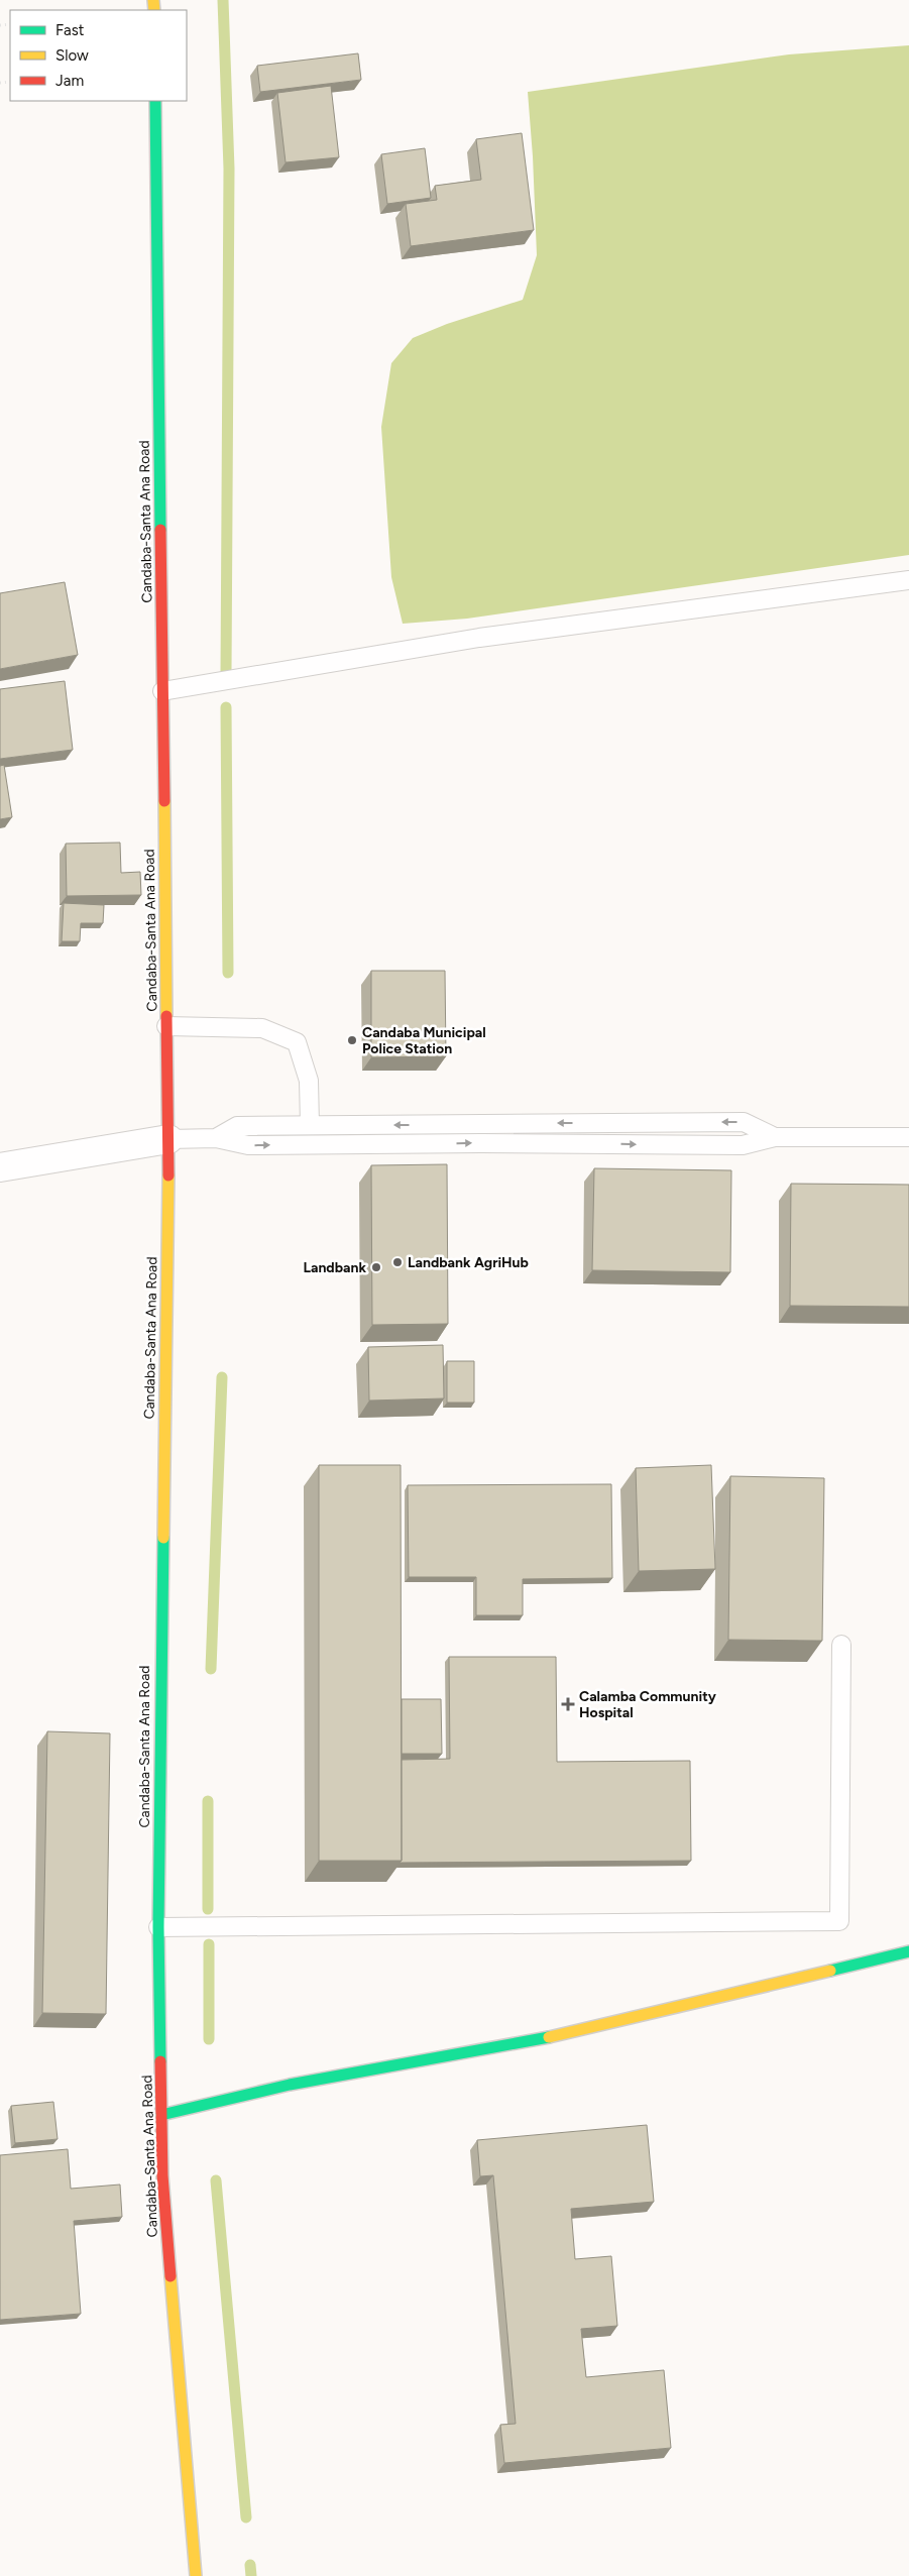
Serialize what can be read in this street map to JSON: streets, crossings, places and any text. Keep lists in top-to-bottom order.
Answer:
{
  "streets": {
    "main road": ["Candaba-Santa Ana Road"]
  },
  "places": {
    "other": ["Candaba Municipal Police Station", "Landbank AgriHub", "Landbank"],
    "health": ["Calamba Community Hospital"]
  },
  "legend": ["Fast", "Slow", "Jam"]
}
